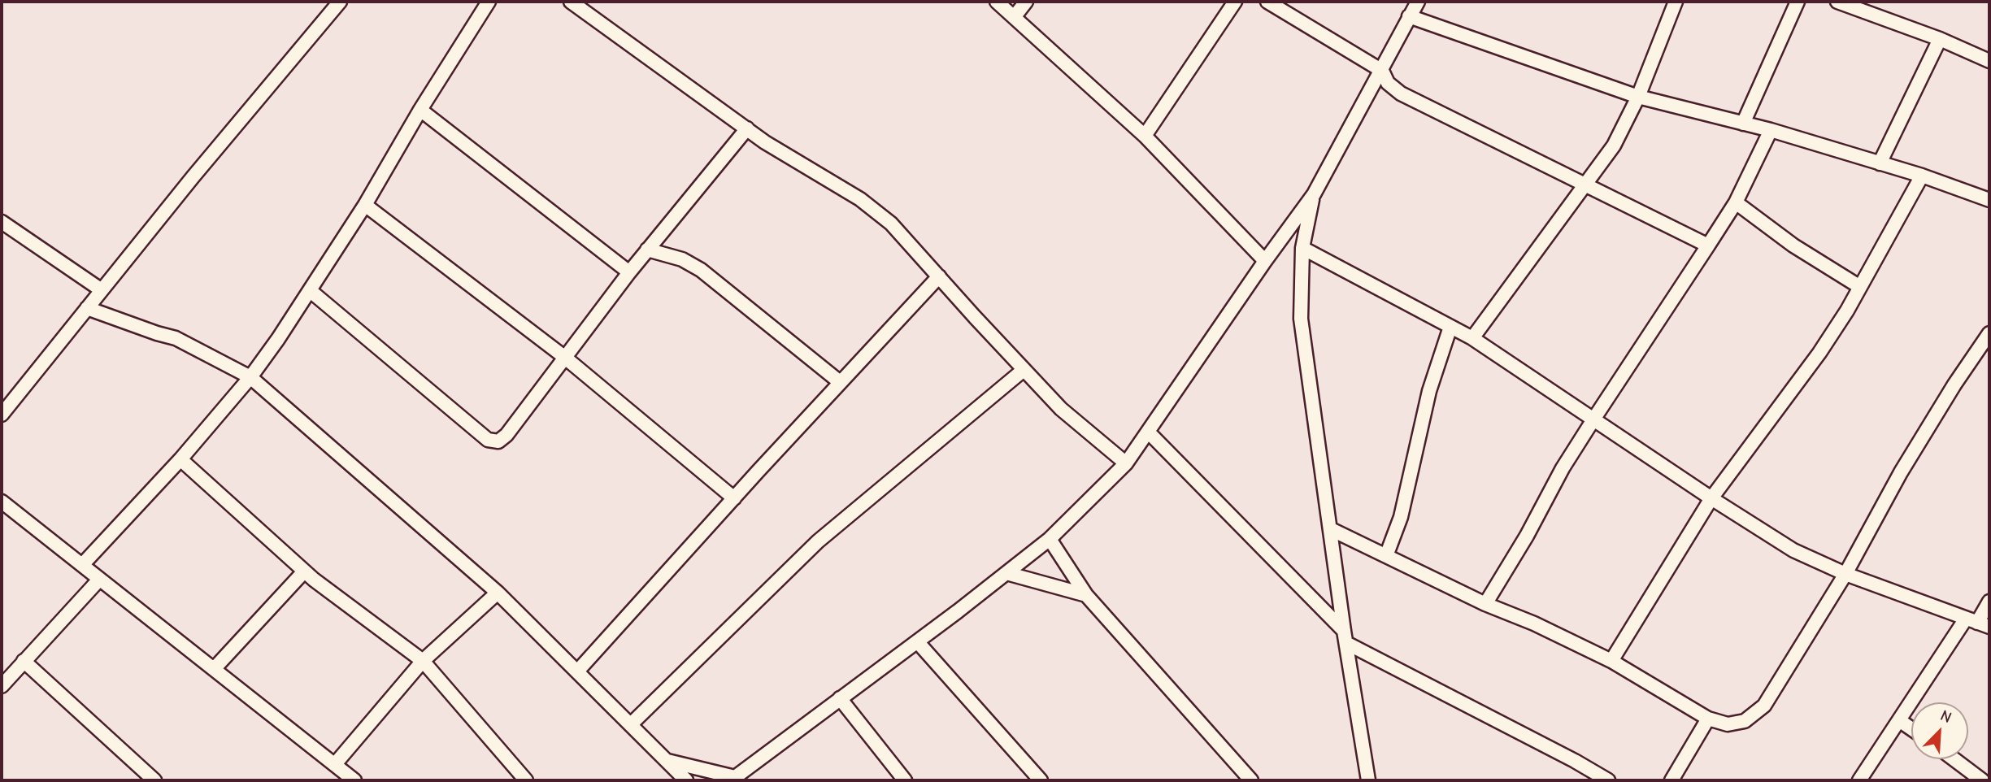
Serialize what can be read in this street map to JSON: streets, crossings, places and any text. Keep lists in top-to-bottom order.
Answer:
{
  "north": "top right"
}
